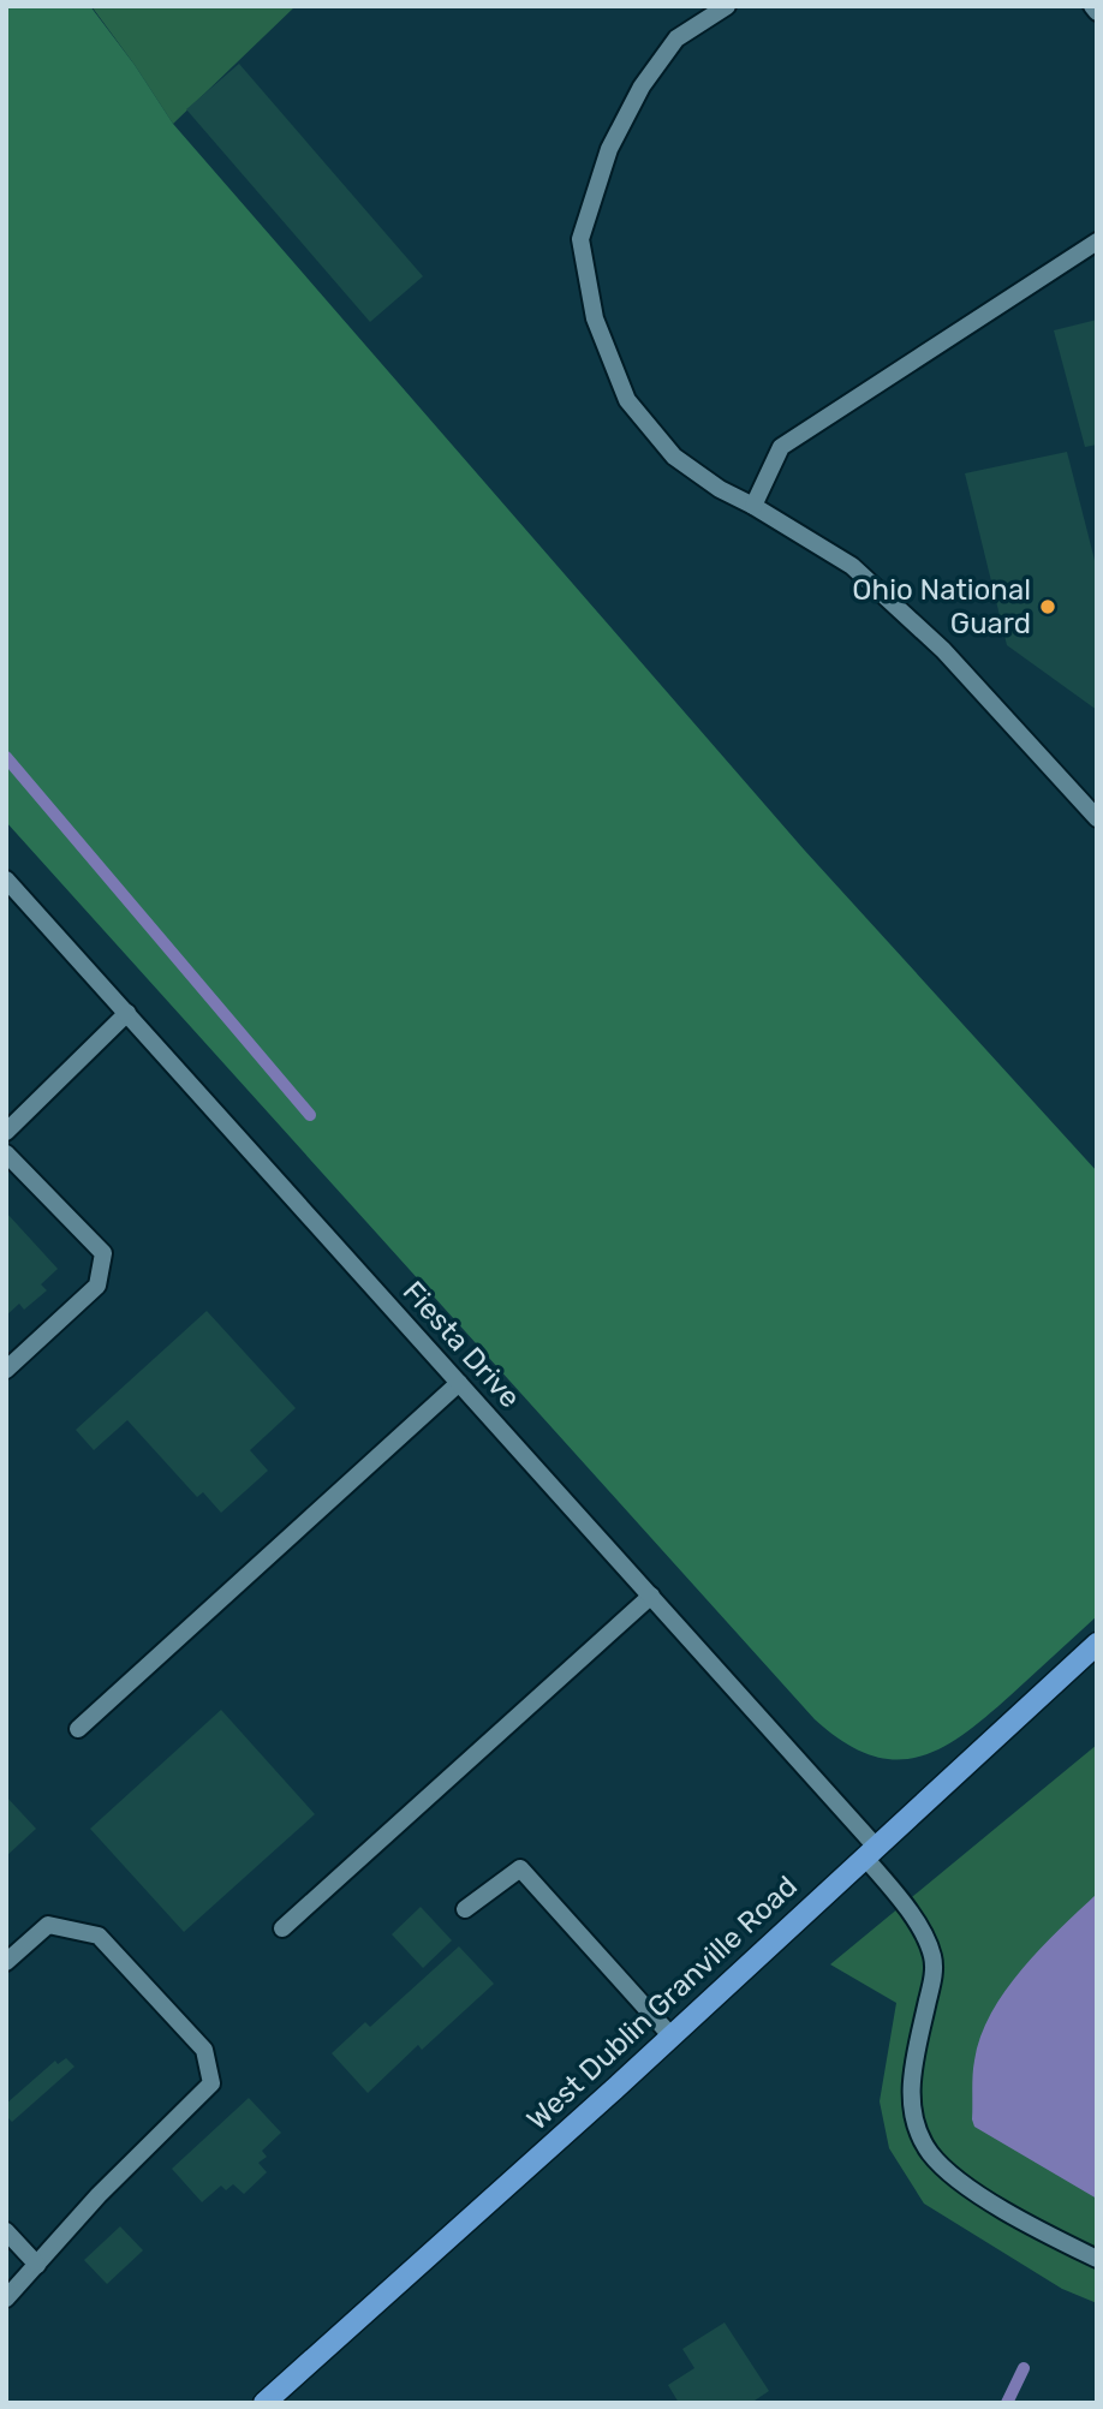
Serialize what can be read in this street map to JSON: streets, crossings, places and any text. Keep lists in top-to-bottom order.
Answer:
{
  "streets": {
    "main road": ["West Dublin Granville Road"],
    "street": ["Fiesta Drive"]
  },
  "crossings": [
    ["Fiesta Drive", "West Dublin Granville Road"]
  ],
  "places": ["Ohio National Guard"]
}
